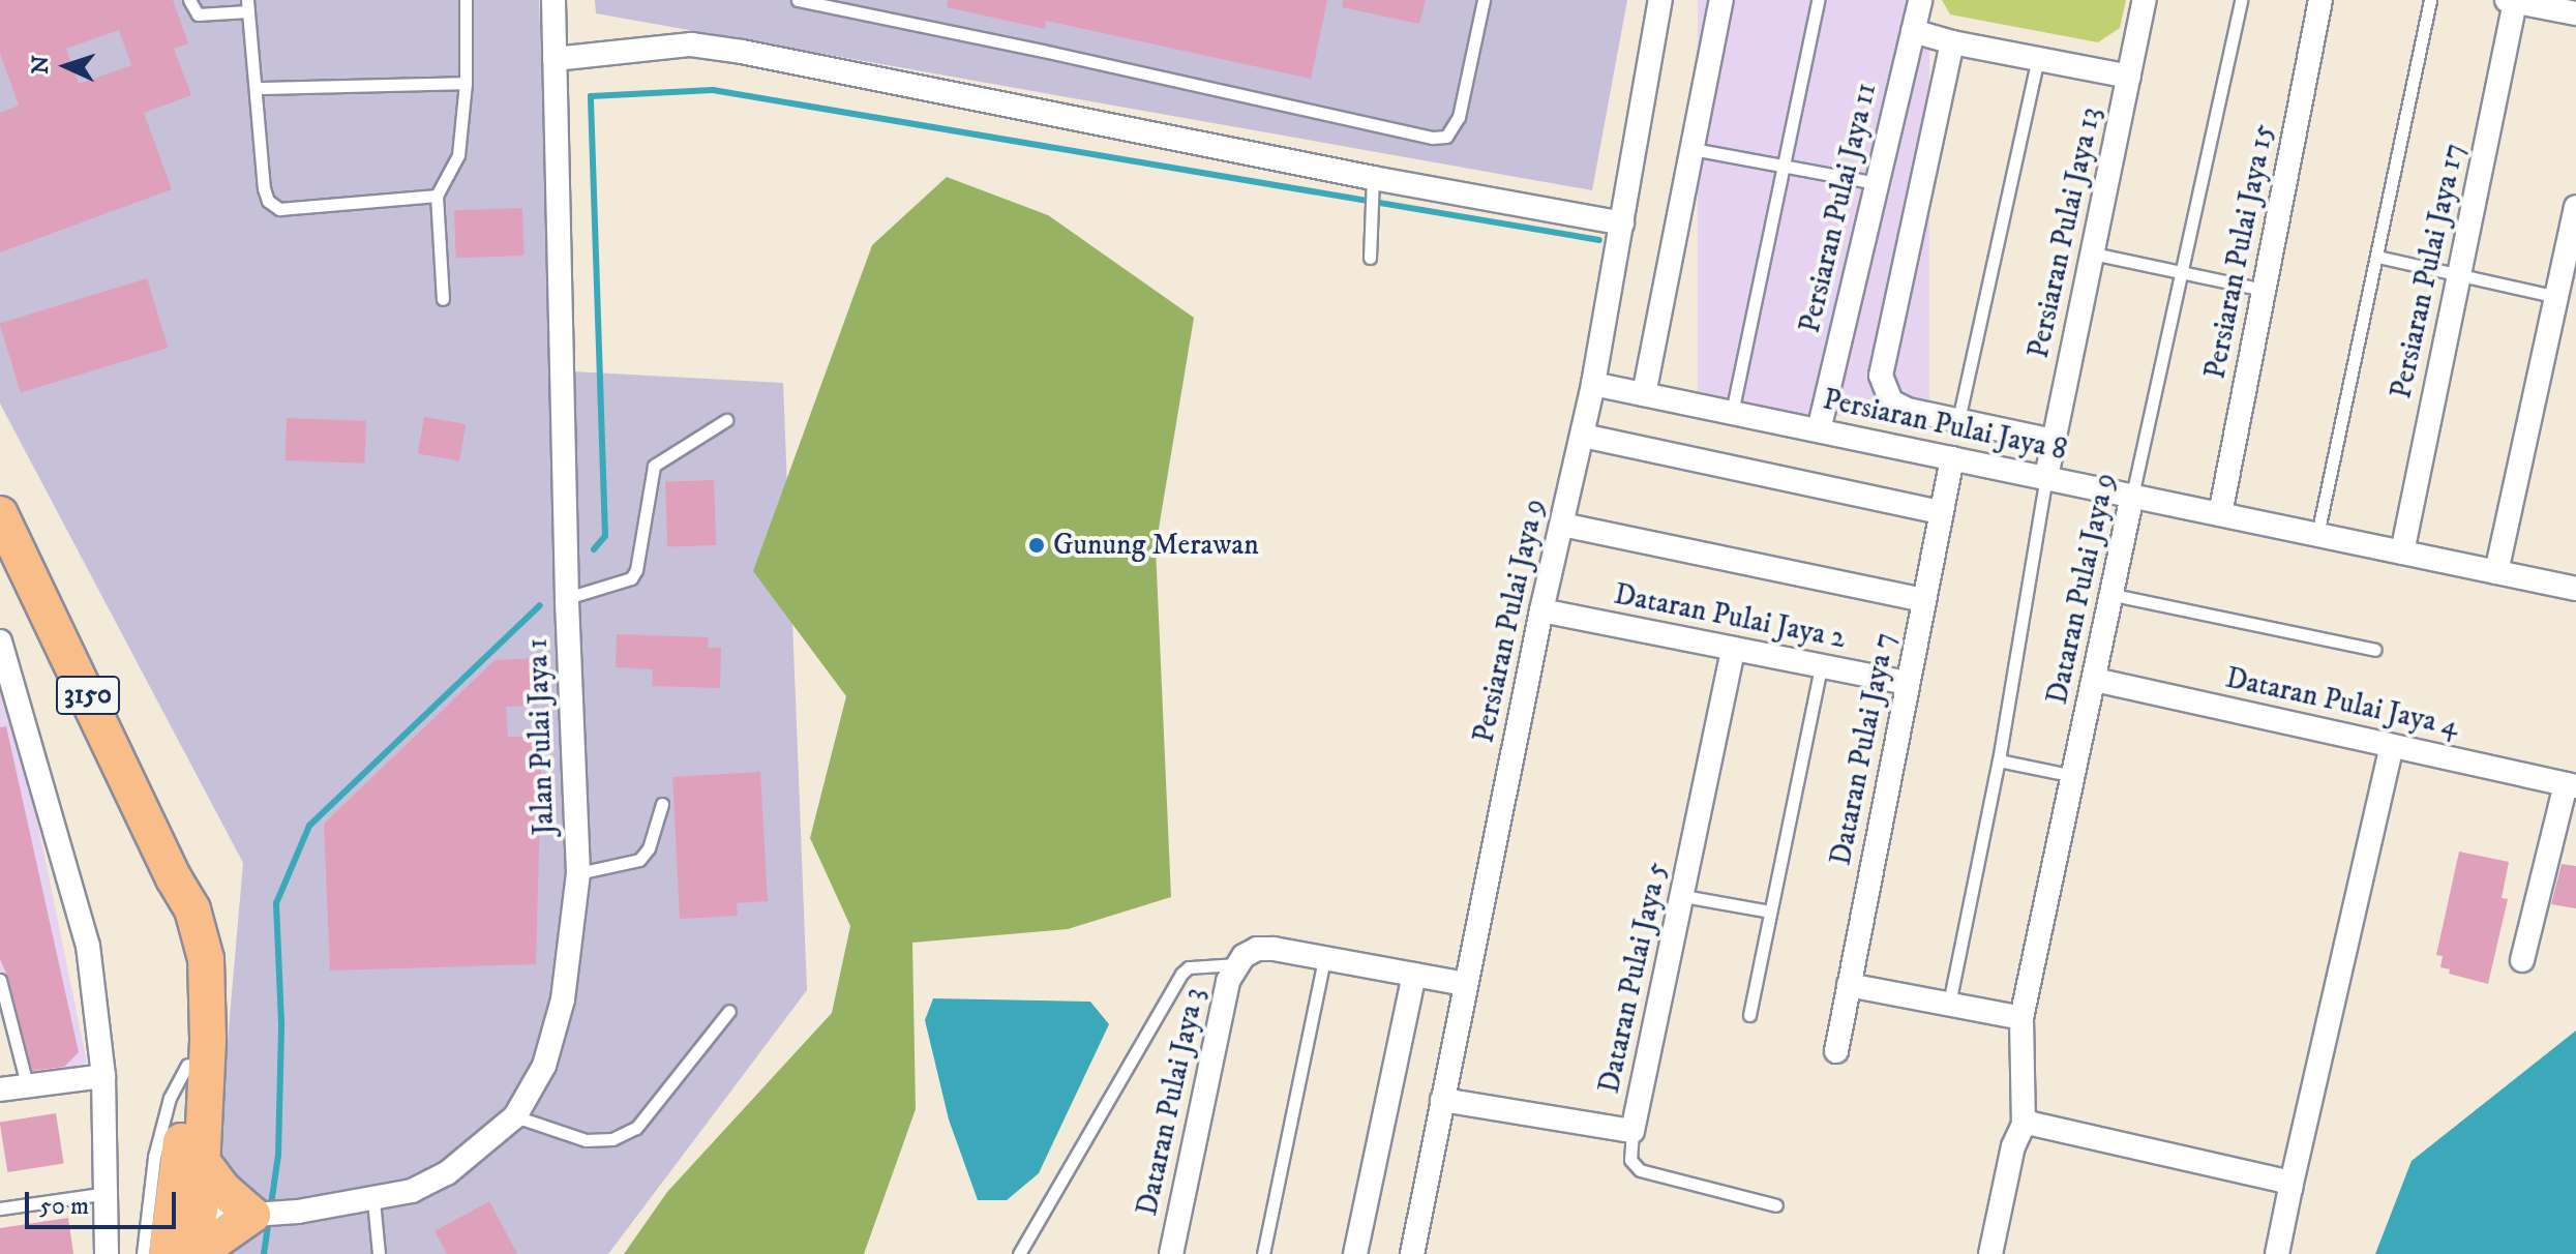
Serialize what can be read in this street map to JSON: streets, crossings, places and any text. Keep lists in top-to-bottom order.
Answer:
{
  "streets": {
    "main road": ["3150"],
    "street": [
      "Persiaran Pulai Jaya 11",
      "Persiaran Pulai Jaya 13",
      "Persiaran Pulai Jaya 15",
      "Persiaran Pulai Jaya 17",
      "Persiaran Pulai Jaya 8",
      "Dataran Pulai Jaya 9",
      "Dataran Pulai Jaya 2",
      "Persiaran Pulai Jaya 9",
      "Dataran Pulai Jaya 4",
      "Jalan Pulai Jaya 1",
      "Dataran Pulai Jaya 7",
      "Dataran Pulai Jaya 5",
      "Dataran Pulai Jaya 3"
    ]
  },
  "crossings": [
    ["Persiaran Pulai Jaya 11", "Persiaran Pulai Jaya 8"],
    ["Persiaran Pulai Jaya 13", "Persiaran Pulai Jaya 8"],
    ["Persiaran Pulai Jaya 15", "Persiaran Pulai Jaya 8"],
    ["Persiaran Pulai Jaya 17", "Persiaran Pulai Jaya 8"],
    ["Persiaran Pulai Jaya 8", "Dataran Pulai Jaya 9"],
    ["Persiaran Pulai Jaya 8", "Persiaran Pulai Jaya 9"],
    ["Persiaran Pulai Jaya 8", "Dataran Pulai Jaya 7"],
    ["Dataran Pulai Jaya 9", "Dataran Pulai Jaya 4"],
    ["Dataran Pulai Jaya 2", "Persiaran Pulai Jaya 9"],
    ["Dataran Pulai Jaya 2", "Dataran Pulai Jaya 7"],
    ["Dataran Pulai Jaya 2", "Dataran Pulai Jaya 5"],
    ["Persiaran Pulai Jaya 9", "Dataran Pulai Jaya 5"],
    ["3150", "Jalan Pulai Jaya 1"]
  ],
  "places": ["Gunung Merawan"],
  "scale_bar": "50 m",
  "north": "left"
}
